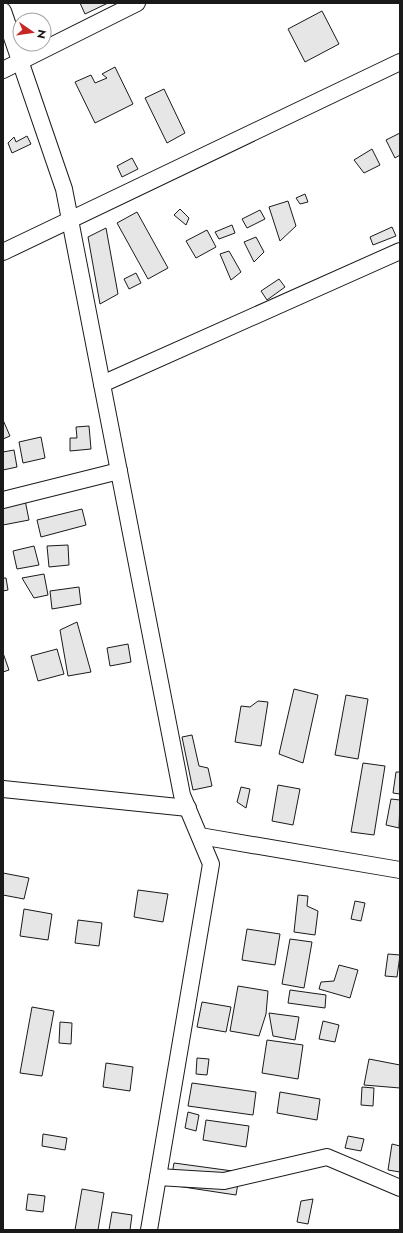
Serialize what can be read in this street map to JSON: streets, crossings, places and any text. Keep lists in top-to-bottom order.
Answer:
{
  "north": "right"
}
